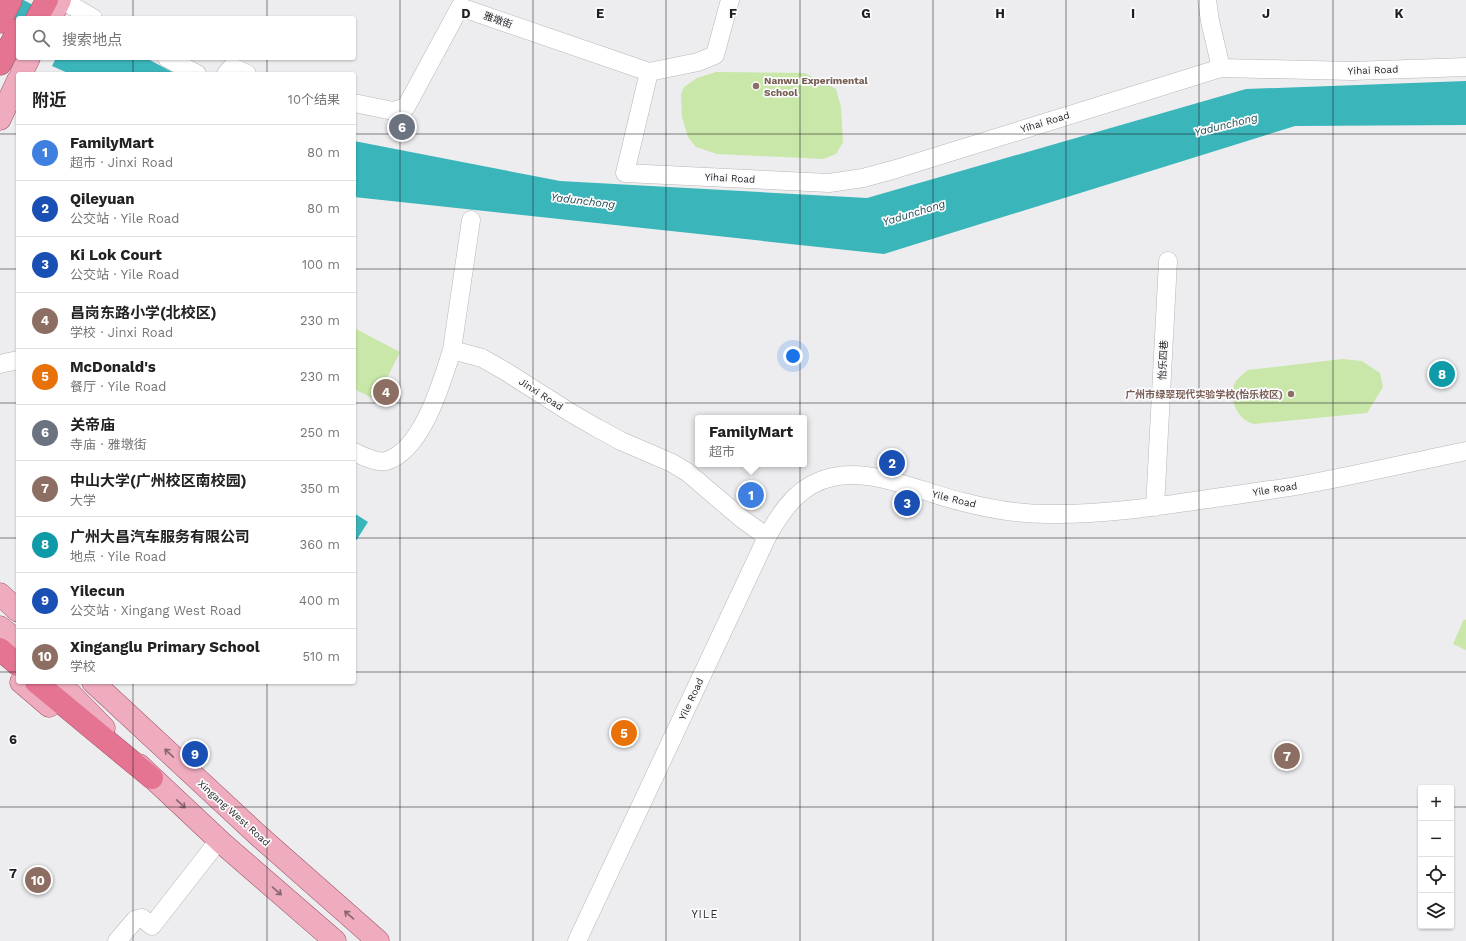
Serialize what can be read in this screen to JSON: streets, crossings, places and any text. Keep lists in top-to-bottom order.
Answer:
{
  "streets": {
    "main road": ["Xingang West Road"],
    "street": [
      "雅墩街",
      "Yihai Road",
      "怡乐四巷",
      "Jinxi Road",
      "Yile Road"
    ]
  },
  "crossings": [
    ["雅墩街", "Yihai Road"],
    ["怡乐四巷", "Yile Road"],
    ["Jinxi Road", "Yile Road"]
  ],
  "districts": ["YILE"],
  "water": ["Yadunchong"],
  "places": ["Nanwu Experimental School", "广州市绿翠现代实验学校(怡乐校区)"],
  "page": {
    "search": "搜索地点",
    "heading": ["附近", "10个结果"],
    "pins": [
      "6",
      "8",
      "4",
      "2",
      "1",
      "3",
      "5",
      "9",
      "7",
      "10"
    ],
    "list": [
      {
        "mark": "1",
        "name": "FamilyMart",
        "note": "超市 · Jinxi Road",
        "value": "80 m"
      },
      {
        "mark": "2",
        "name": "Qileyuan",
        "note": "公交站 · Yile Road",
        "value": "80 m"
      },
      {
        "mark": "3",
        "name": "Ki Lok Court",
        "note": "公交站 · Yile Road",
        "value": "100 m"
      },
      {
        "mark": "4",
        "name": "昌岗东路小学(北校区)",
        "note": "学校 · Jinxi Road",
        "value": "230 m"
      },
      {
        "mark": "5",
        "name": "McDonald's",
        "note": "餐厅 · Yile Road",
        "value": "230 m"
      },
      {
        "mark": "6",
        "name": "关帝庙",
        "note": "寺庙 · 雅墩街",
        "value": "250 m"
      },
      {
        "mark": "7",
        "name": "中山大学(广州校区南校园)",
        "note": "大学",
        "value": "350 m"
      },
      {
        "mark": "8",
        "name": "广州大昌汽车服务有限公司",
        "note": "地点 · Yile Road",
        "value": "360 m"
      },
      {
        "mark": "9",
        "name": "Yilecun",
        "note": "公交站 · Xingang West Road",
        "value": "400 m"
      },
      {
        "mark": "10",
        "name": "Xinganglu Primary School",
        "note": "学校",
        "value": "510 m"
      }
    ],
    "popup": ["FamilyMart", "超市"],
    "map_buttons": ["+", "−"]
  },
  "grid": {
    "columns": [
      "D",
      "E",
      "F",
      "G",
      "H",
      "I",
      "J",
      "K"
    ],
    "rows": ["6", "7"]
  }
}
